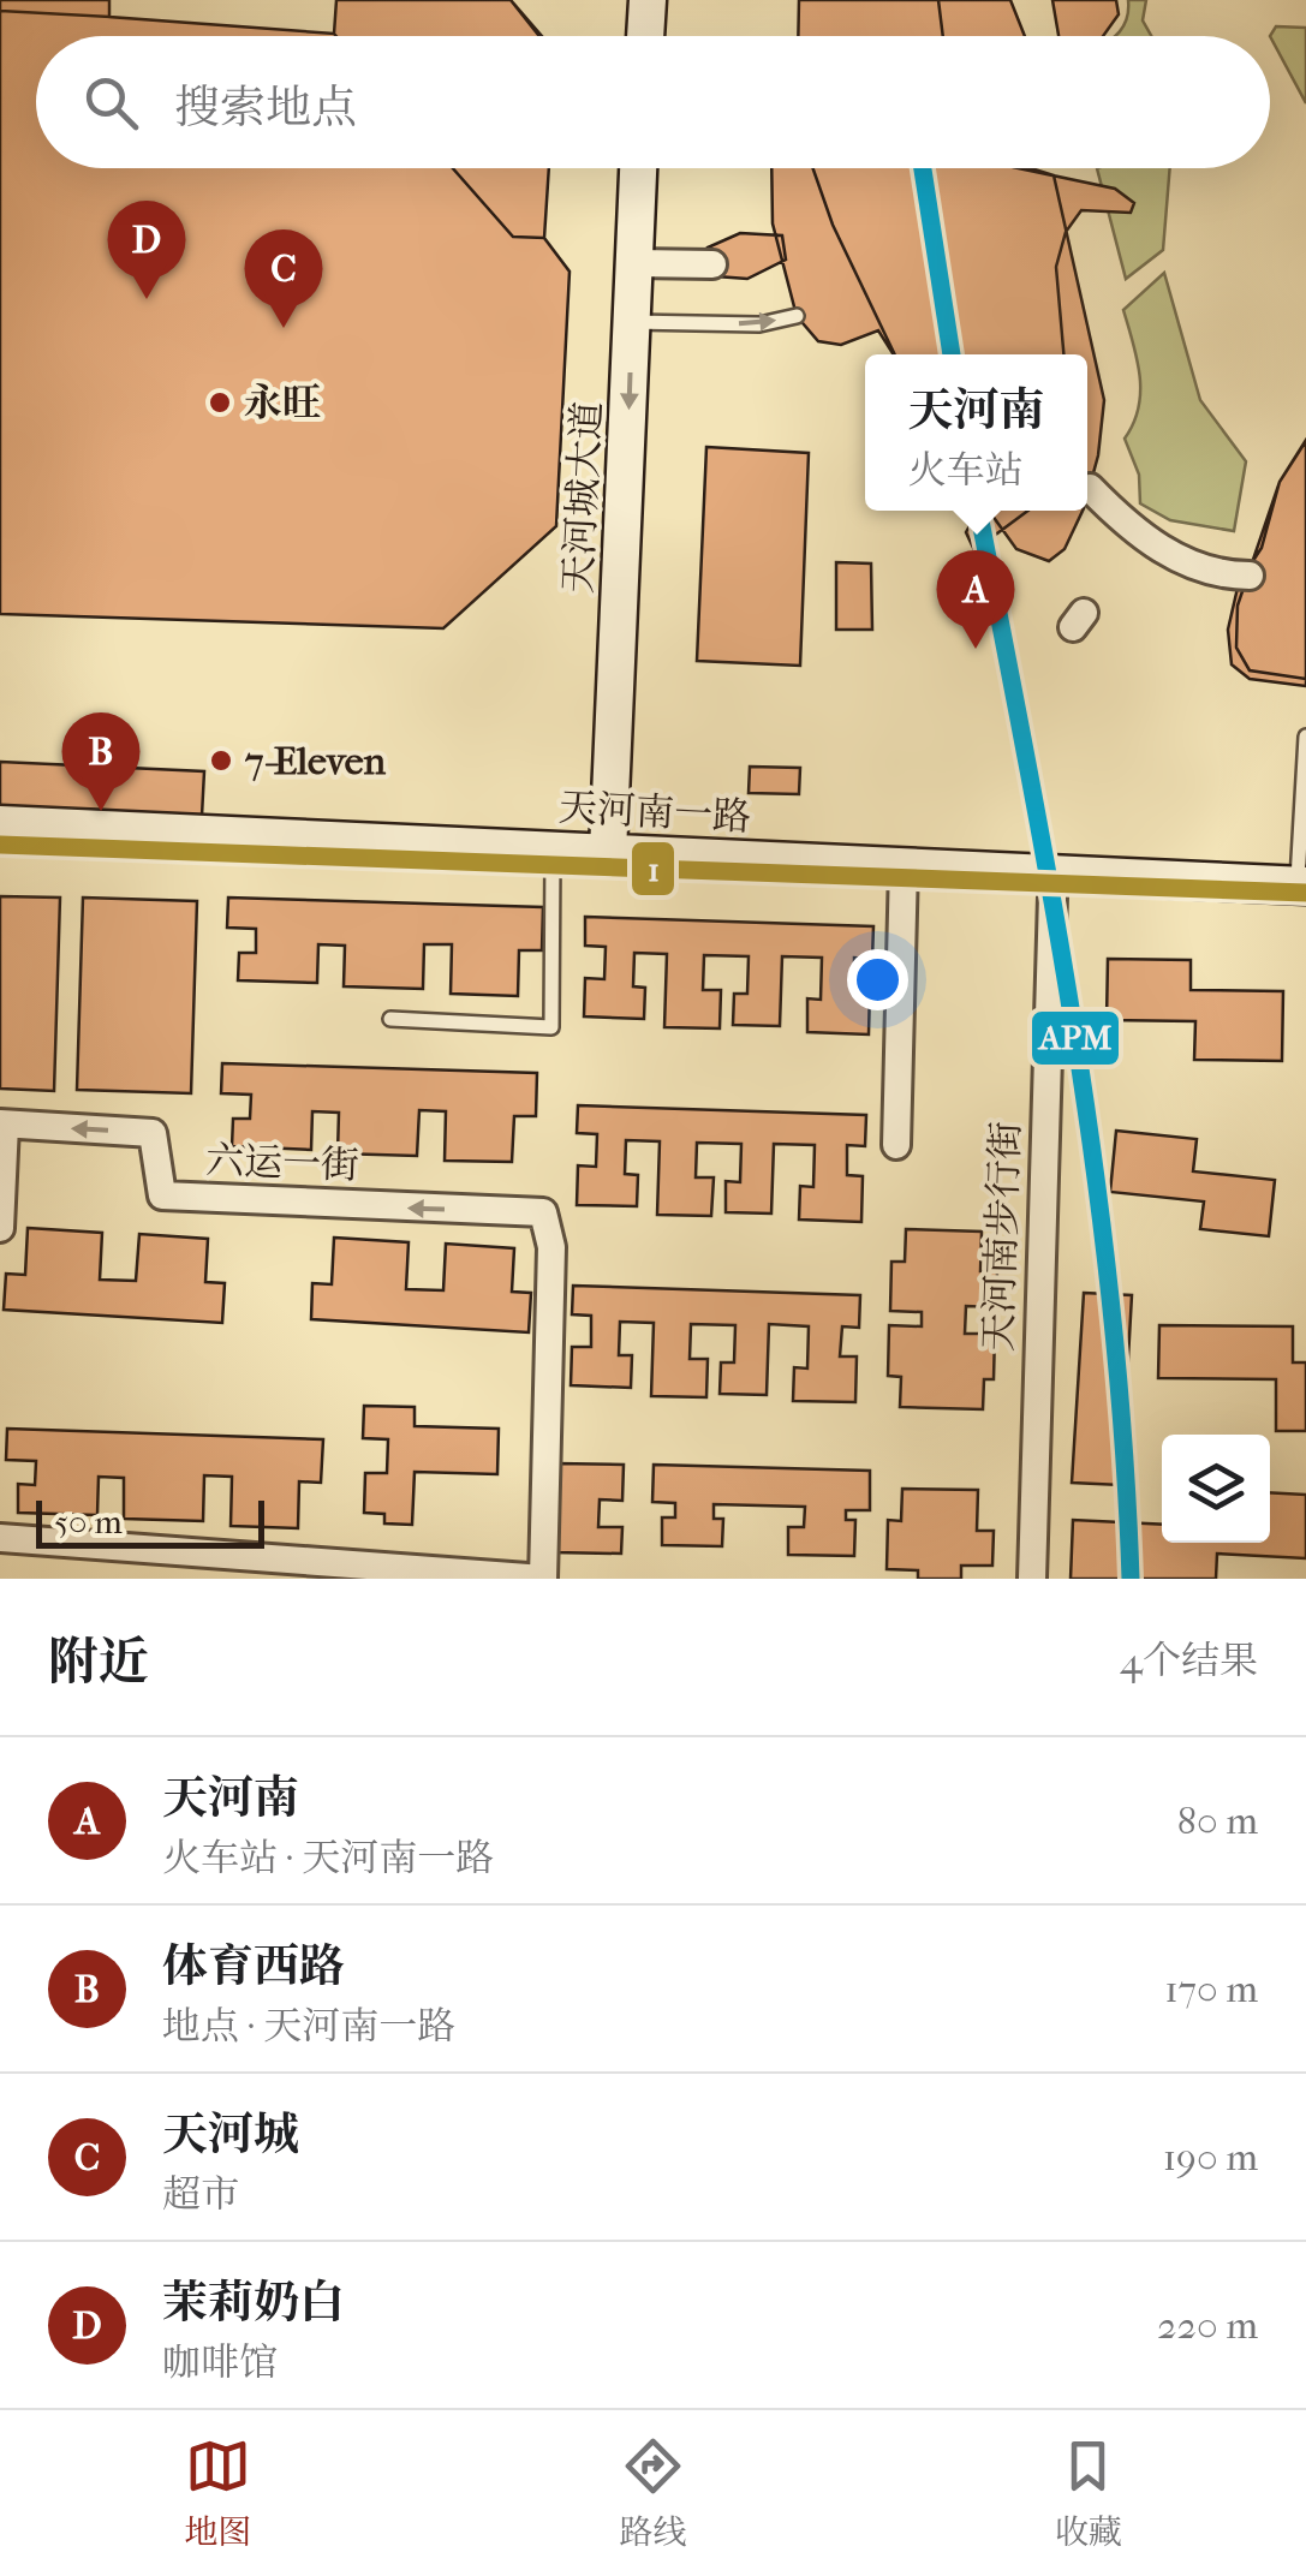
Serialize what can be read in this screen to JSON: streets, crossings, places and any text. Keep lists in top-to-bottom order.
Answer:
{
  "streets": {
    "street": [
      "天河城大道",
      "天河南一路",
      "六运一街",
      "天河南步行街"
    ]
  },
  "crossings": [
    ["天河城大道", "天河南一路"]
  ],
  "one_way": ["天河城大道"],
  "places": ["永旺", "7-Eleven"],
  "lines": ["transit line APM", "transit line 1"],
  "scale_bar": "50 m",
  "page": {
    "search": "搜索地点",
    "pins": [
      "D",
      "C",
      "A",
      "B"
    ],
    "popup": ["天河南", "火车站"],
    "scale": "50 m",
    "heading": ["附近", "4个结果"],
    "list": [
      {
        "mark": "A",
        "name": "天河南",
        "note": "火车站 · 天河南一路",
        "value": "80 m"
      },
      {
        "mark": "B",
        "name": "体育西路",
        "note": "地点 · 天河南一路",
        "value": "170 m"
      },
      {
        "mark": "C",
        "name": "天河城",
        "note": "超市",
        "value": "190 m"
      },
      {
        "mark": "D",
        "name": "茉莉奶白",
        "note": "咖啡馆",
        "value": "220 m"
      }
    ],
    "nav": ["地图", "路线", "收藏"]
  }
}
